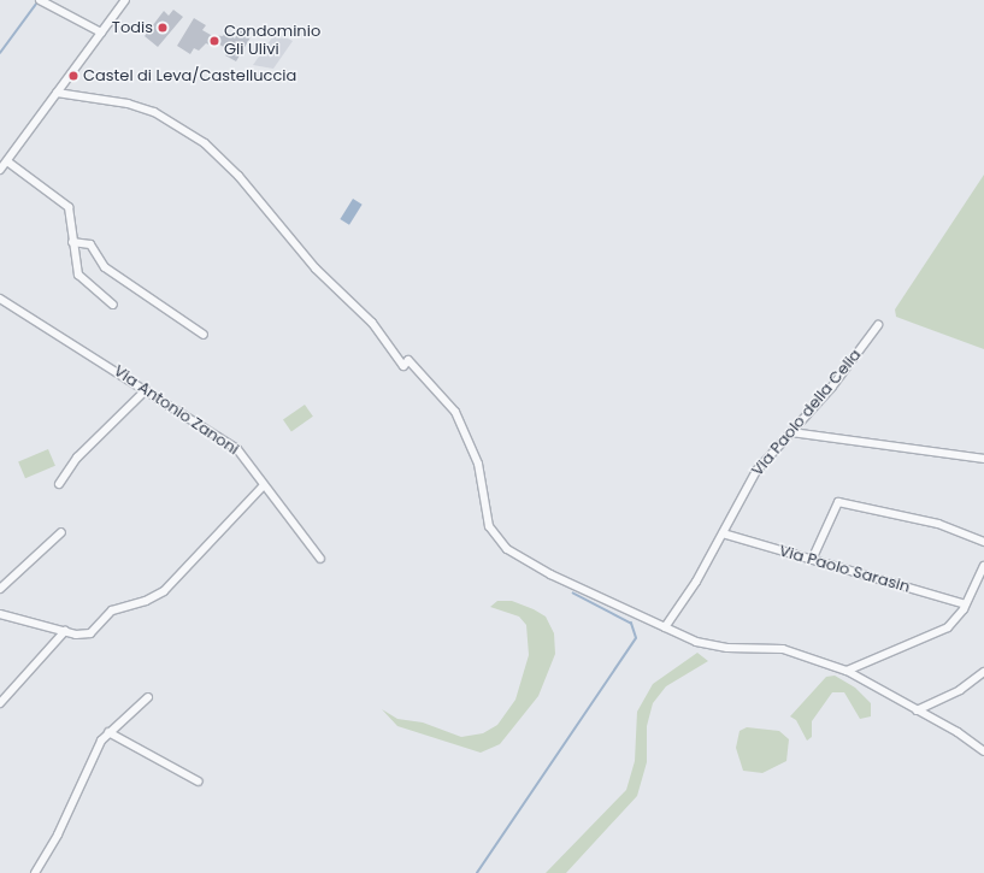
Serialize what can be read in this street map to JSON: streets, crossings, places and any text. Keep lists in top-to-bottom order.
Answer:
{
  "streets": {
    "street": ["Via Antonio Zanoni", "Via Paolo della Celia", "Via Paolo Sarasin"]
  },
  "crossings": [
    ["Via Paolo della Celia", "Via Paolo Sarasin"]
  ],
  "places": ["Todis", "Condominio Gli Ulivi", "Castel di Leva/Castelluccia"]
}
